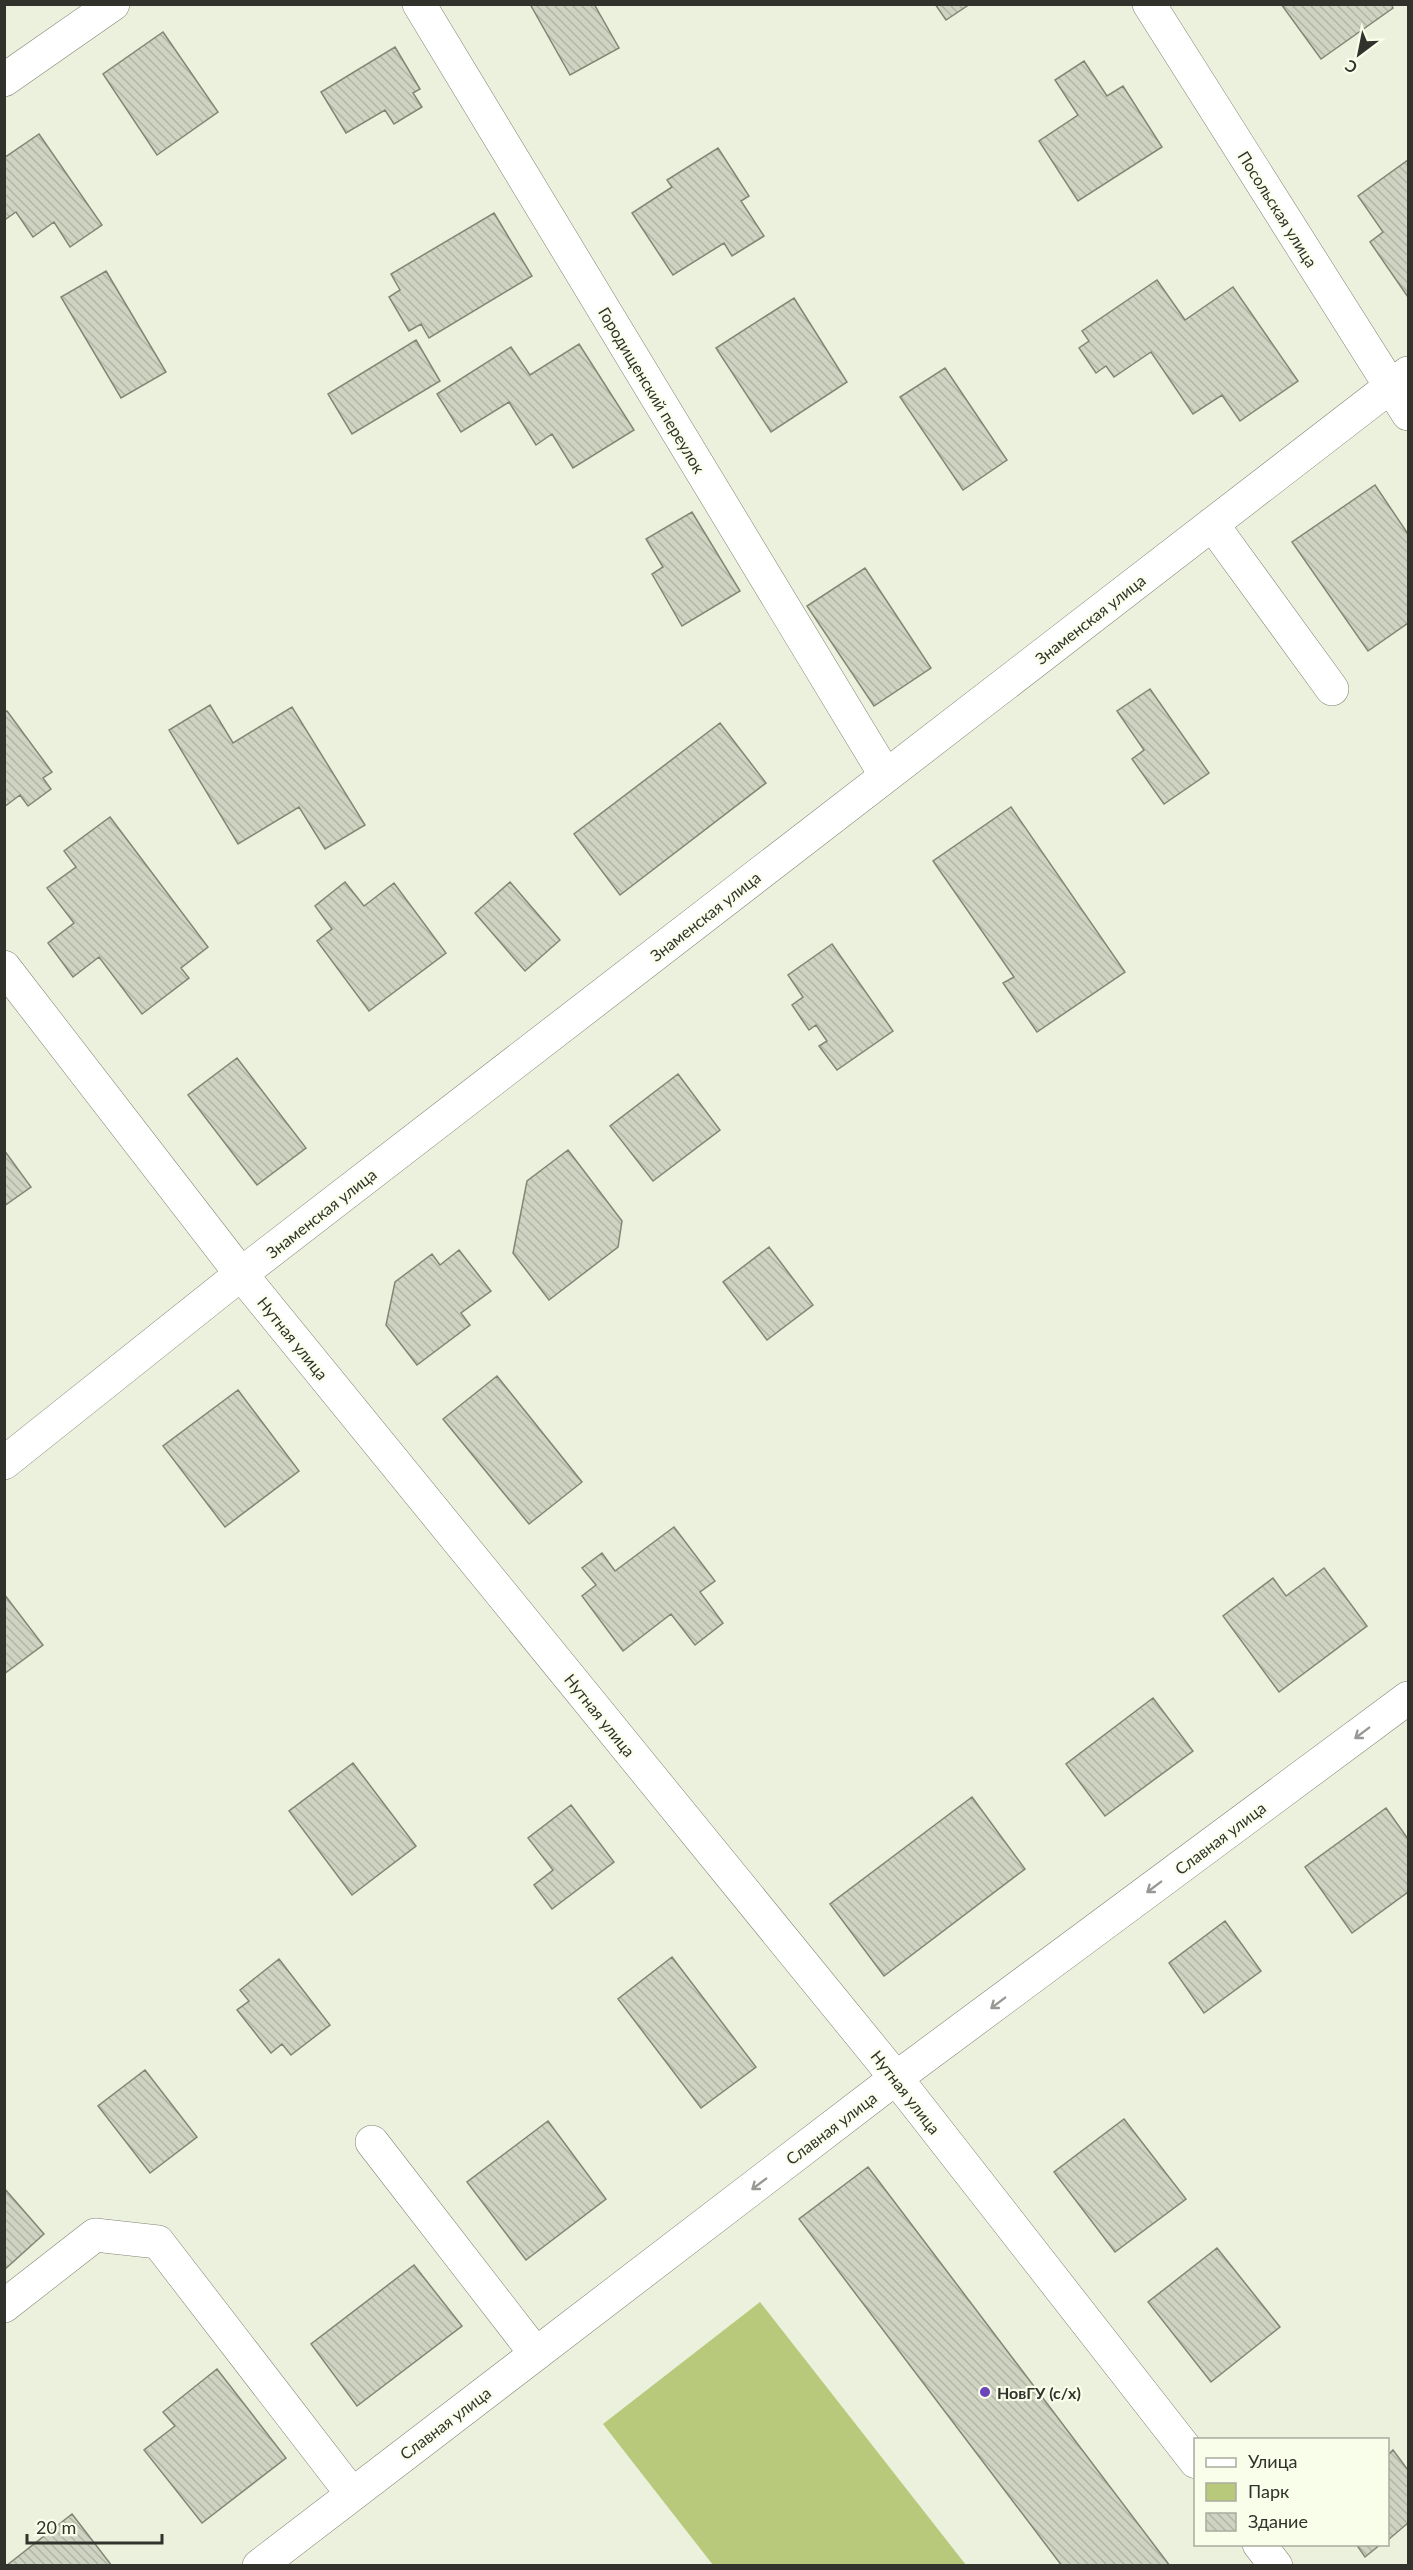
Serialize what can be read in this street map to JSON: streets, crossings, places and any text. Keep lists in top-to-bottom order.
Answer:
{
  "streets": {
    "street": [
      "Посольская улица",
      "Городищенский переулок",
      "Знаменская улица",
      "Нутная улица",
      "Славная улица"
    ]
  },
  "crossings": [
    ["Посольская улица", "Знаменская улица"],
    ["Городищенский переулок", "Знаменская улица"],
    ["Знаменская улица", "Нутная улица"],
    ["Нутная улица", "Славная улица"]
  ],
  "one_way": ["Славная улица"],
  "places": ["НовГУ (с/х)"],
  "legend": ["Улица", "Парк", "Здание"],
  "scale_bar": "20 m",
  "north": "bottom left"
}
